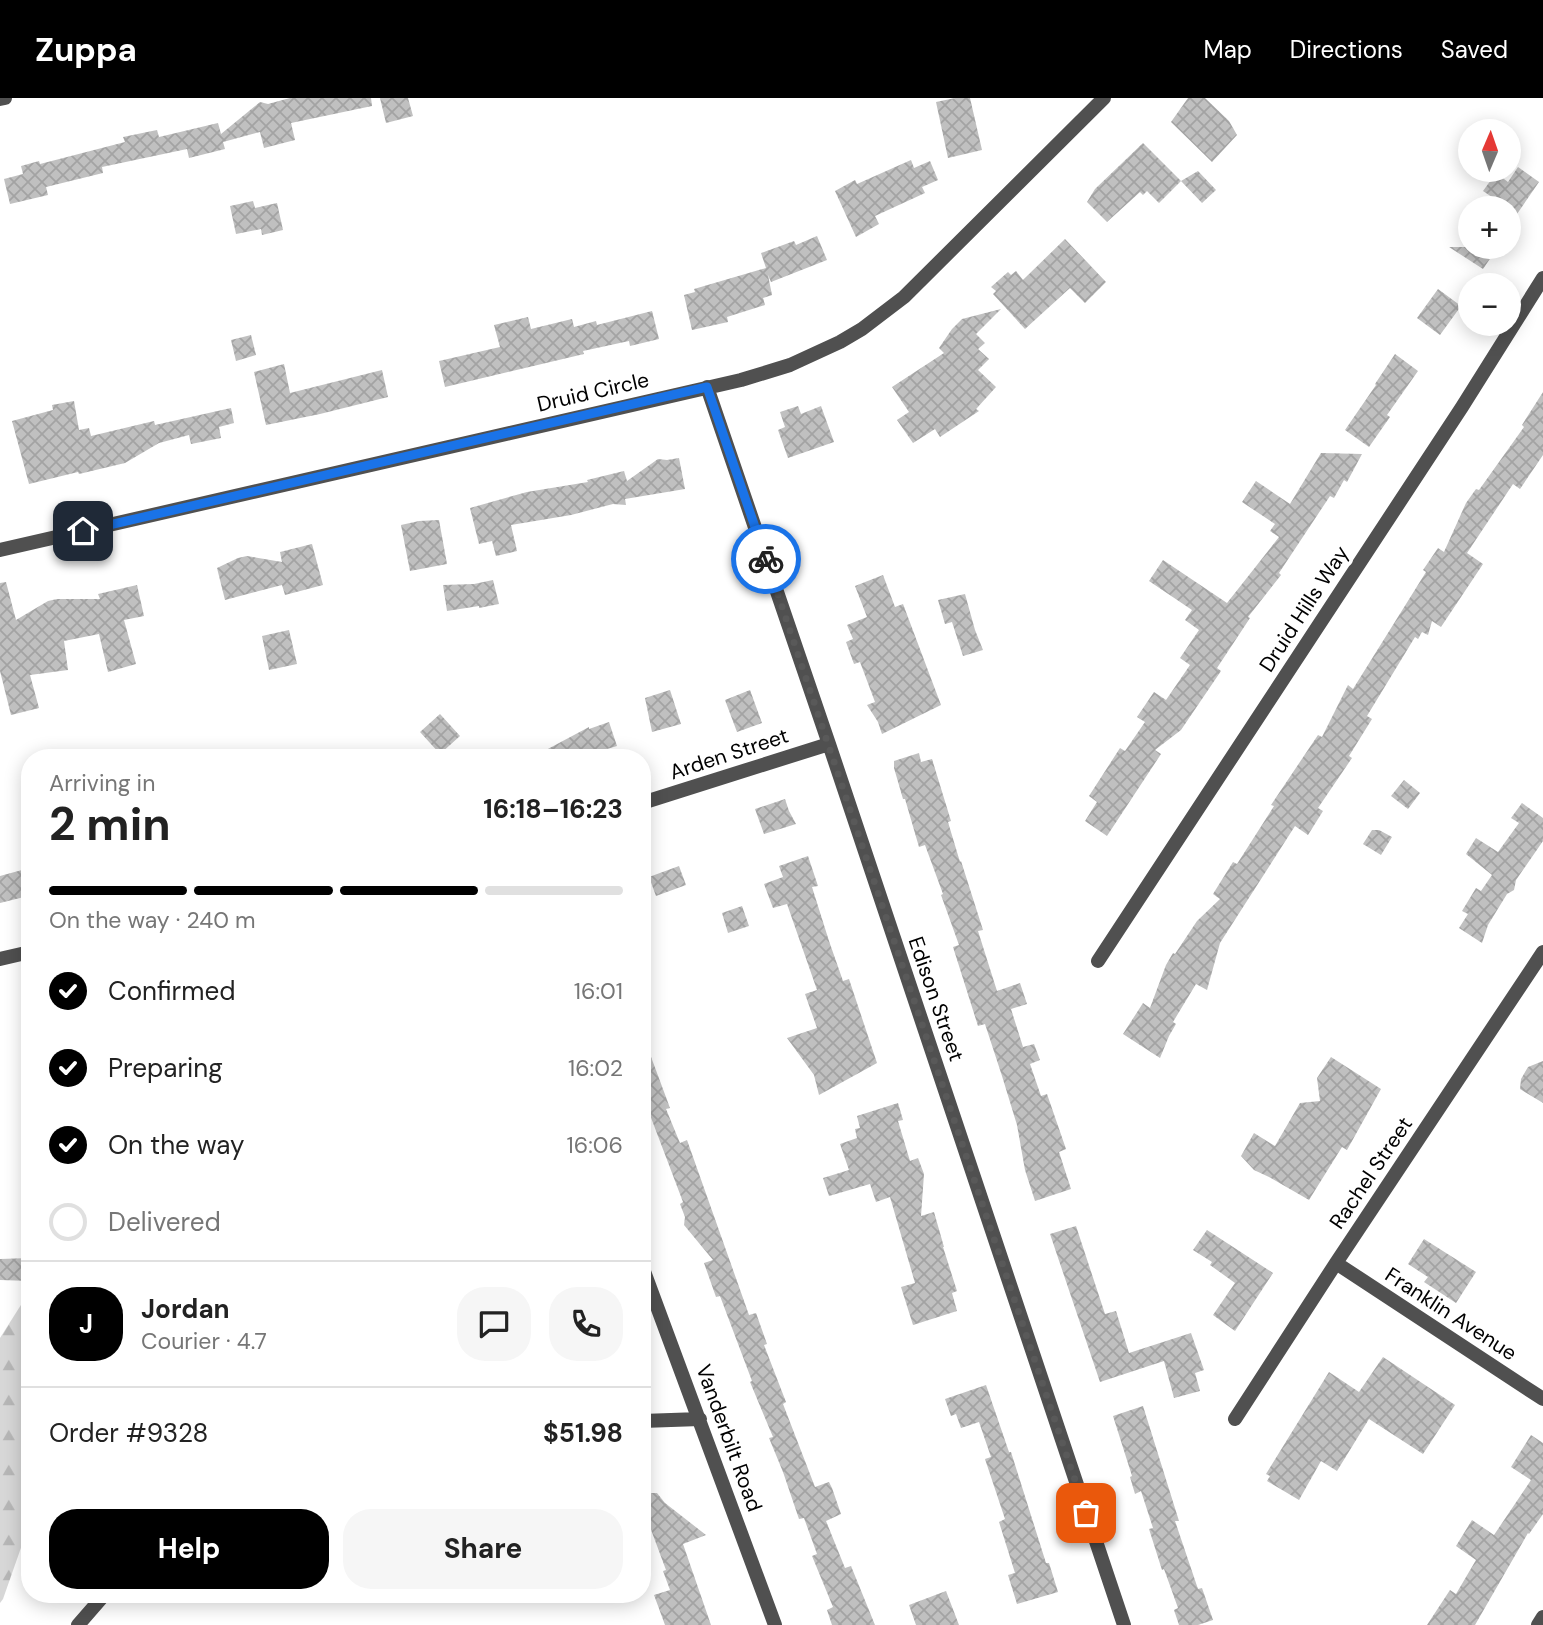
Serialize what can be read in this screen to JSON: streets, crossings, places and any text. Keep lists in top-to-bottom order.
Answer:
{
  "streets": {
    "street": [
      "Druid Circle",
      "Druid Hills Way",
      "Arden Street",
      "Edison Street",
      "Rachel Street",
      "Franklin Avenue",
      "Vanderbilt Road"
    ]
  },
  "crossings": [
    ["Druid Circle", "Edison Street"],
    ["Arden Street", "Edison Street"],
    ["Rachel Street", "Franklin Avenue"]
  ],
  "north": "top",
  "page": {
    "header": "Zuppa",
    "nav": ["Map", "Directions", "Saved"],
    "map_buttons": ["+", "−"],
    "heading": ["2 min", "Arriving in", "16:18–16:23"],
    "panel": [
      "Jordan",
      "Courier · 4.7",
      "Order #9328",
      "$51.98"
    ],
    "bar": "On the way · 240 m",
    "list": [
      ["Confirmed", "16:01"],
      ["Preparing", "16:02"],
      ["On the way", "16:06"],
      "Delivered"
    ],
    "round": "J",
    "buttons": ["Help", "Share"]
  }
}
